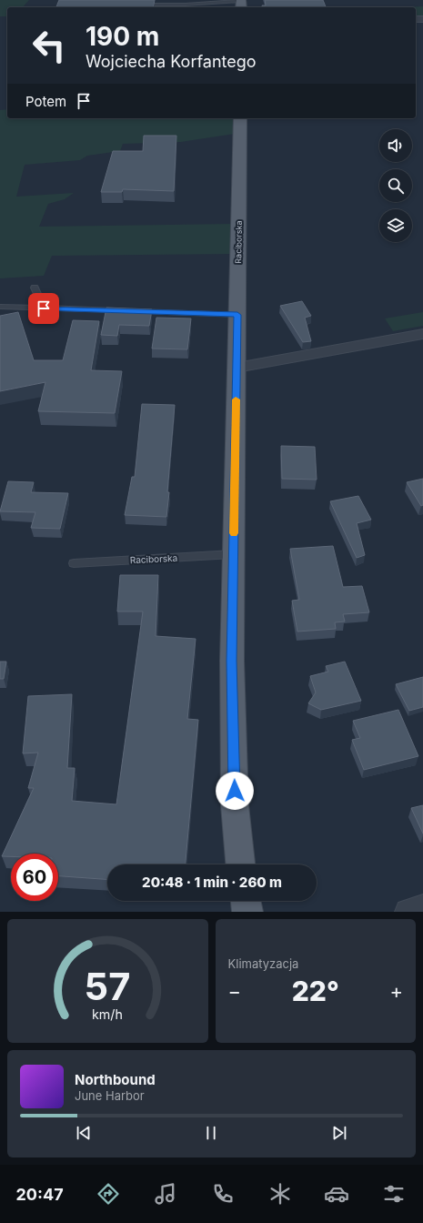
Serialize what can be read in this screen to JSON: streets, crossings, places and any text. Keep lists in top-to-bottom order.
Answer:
{
  "streets": {
    "main road": ["Raciborska"]
  },
  "page": {
    "turn": ["190 m", "Wojciecha Korfantego"],
    "then": "Potem",
    "limit": "60",
    "trip": "20:48 · 1 min · 260 m",
    "tile": "Klimatyzacja",
    "heat": ["−", "22°", "+"],
    "song": ["Northbound", "June Harbor"],
    "tabs": "20:47",
    "gauge": ["57", "km/h"]
  }
}
